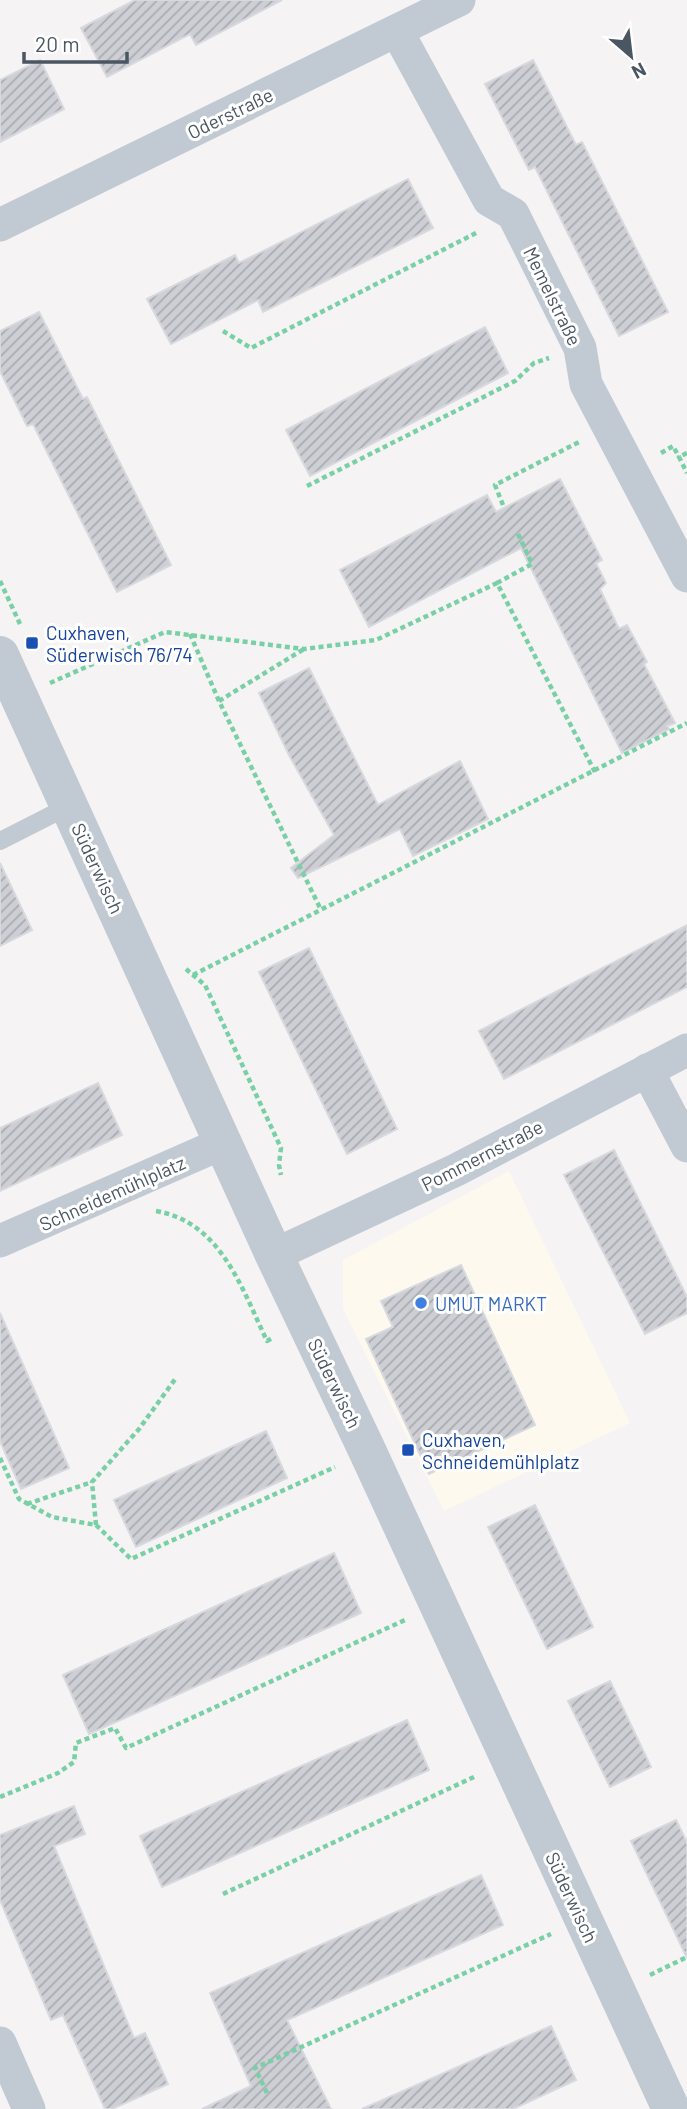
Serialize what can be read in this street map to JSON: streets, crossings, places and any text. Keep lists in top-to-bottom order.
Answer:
{
  "streets": {
    "street": [
      "Oderstraße",
      "Memelstraße",
      "Süderwisch",
      "Pommernstraße",
      "Schneidemühlplatz"
    ]
  },
  "crossings": [
    ["Oderstraße", "Memelstraße"],
    ["Süderwisch", "Pommernstraße"],
    ["Süderwisch", "Schneidemühlplatz"]
  ],
  "places": {
    "transit": ["Cuxhaven, Süderwisch 76/74", "Cuxhaven, Schneidemühlplatz"],
    "other": ["UMUT MARKT"]
  },
  "scale_bar": "20 m",
  "north": "bottom right"
}
